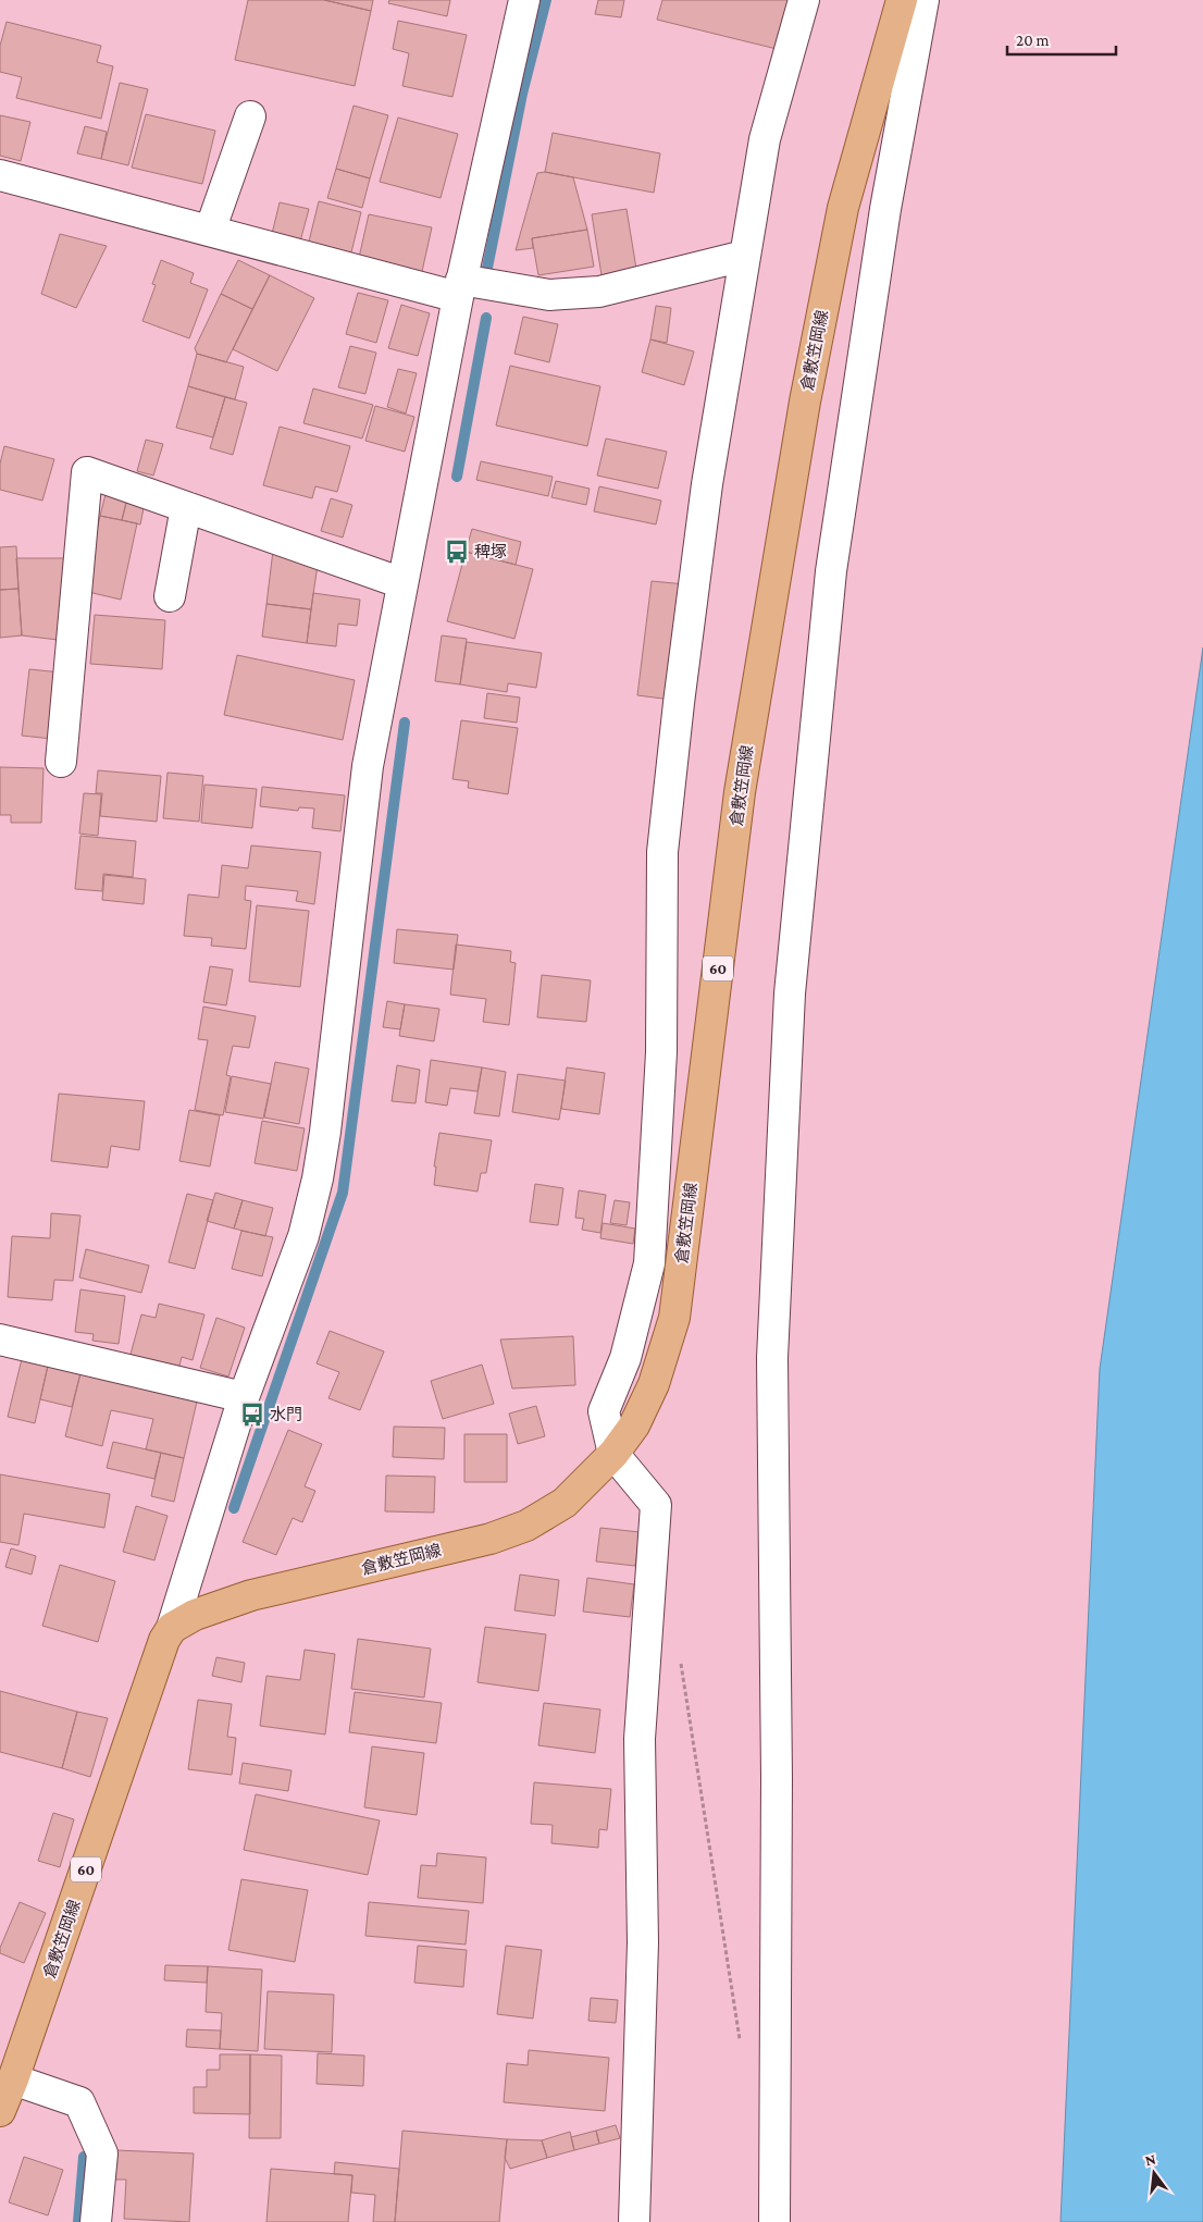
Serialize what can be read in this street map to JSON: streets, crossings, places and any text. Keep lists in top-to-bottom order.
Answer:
{
  "streets": {
    "main road": ["倉敷笠岡線", "60"]
  },
  "places": {
    "bus stop": ["稗塚", "水門"]
  },
  "scale_bar": "20 m",
  "north": "top"
}
